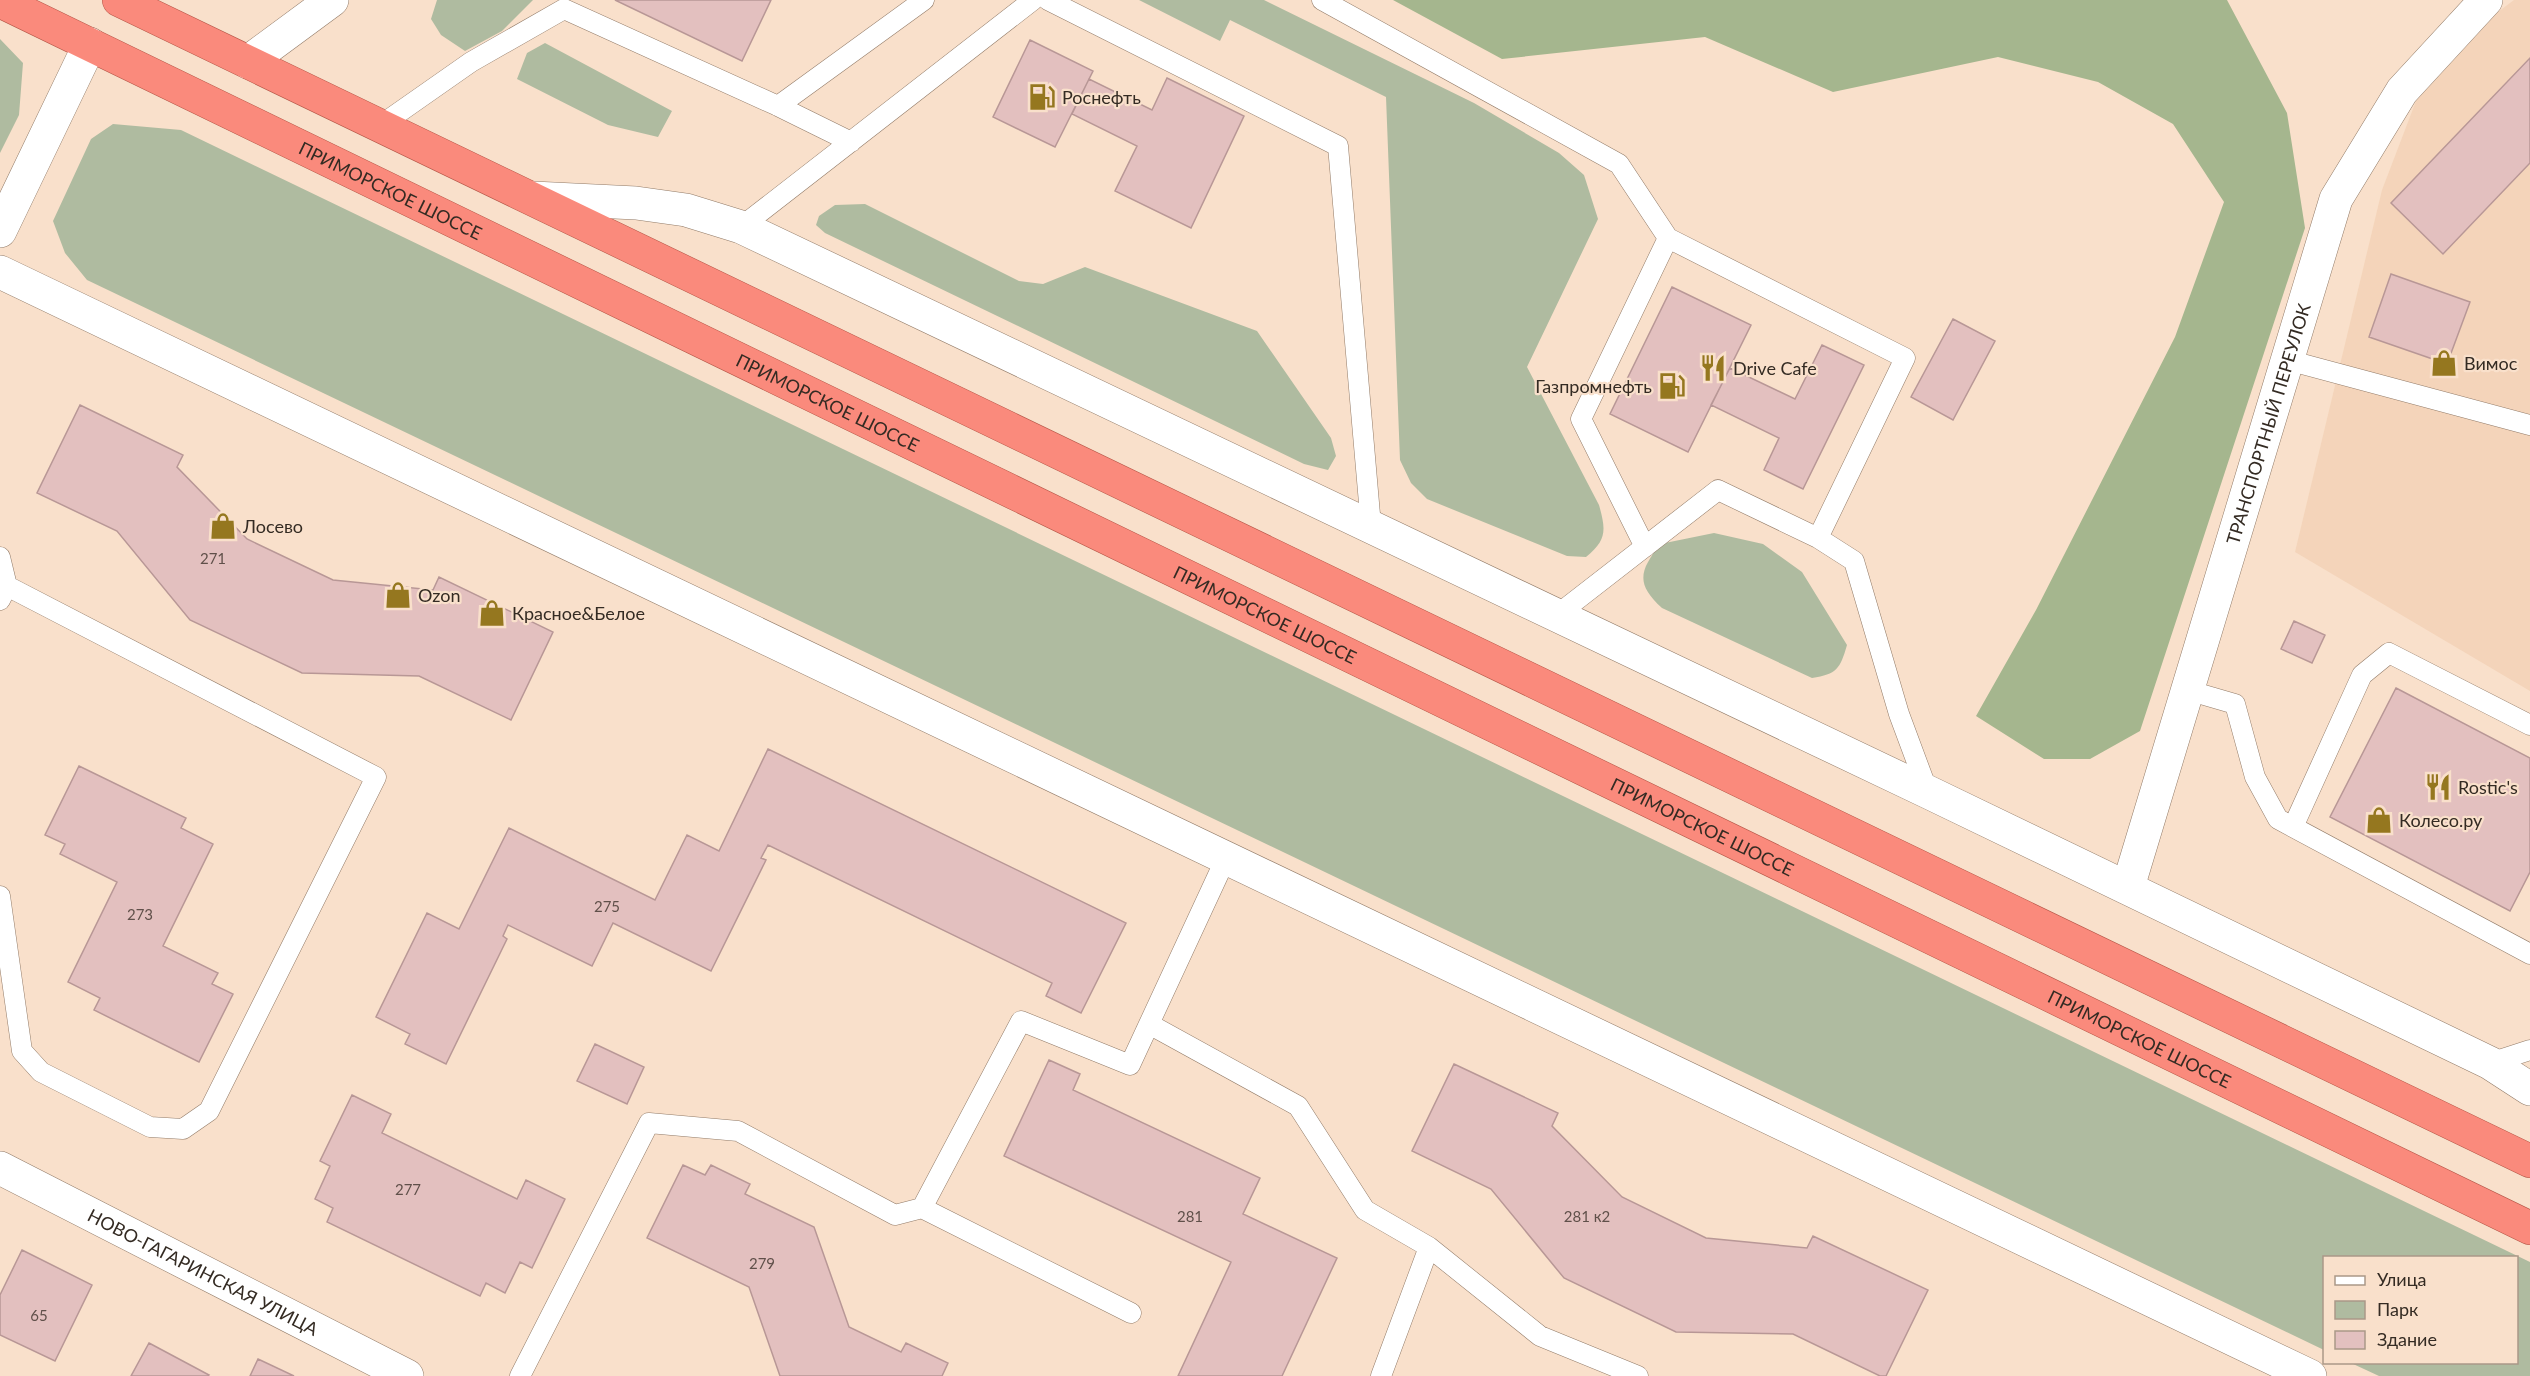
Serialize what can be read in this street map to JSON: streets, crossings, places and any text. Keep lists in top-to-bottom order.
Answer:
{
  "streets": {
    "highway": ["ПРИМОРСКОЕ ШОССЕ"],
    "street": ["ТРАНСПОРТНЫЙ ПЕРЕУЛОК", "НОВО-ГАГАРИНСКАЯ УЛИЦА"]
  },
  "places": {
    "fuel station": ["Роснефть", "Газпромнефть"],
    "shop": [
      "Вимос",
      "Лосево",
      "Ozon",
      "Красное&Белое",
      "Колесо.ру"
    ],
    "restaurant": ["Drive Cafe", "Rostic's"]
  },
  "house_numbers": [
    "271",
    "275",
    "273",
    "277",
    "281",
    "281 к2",
    "279",
    "65"
  ],
  "legend": ["Улица", "Парк", "Здание"]
}
